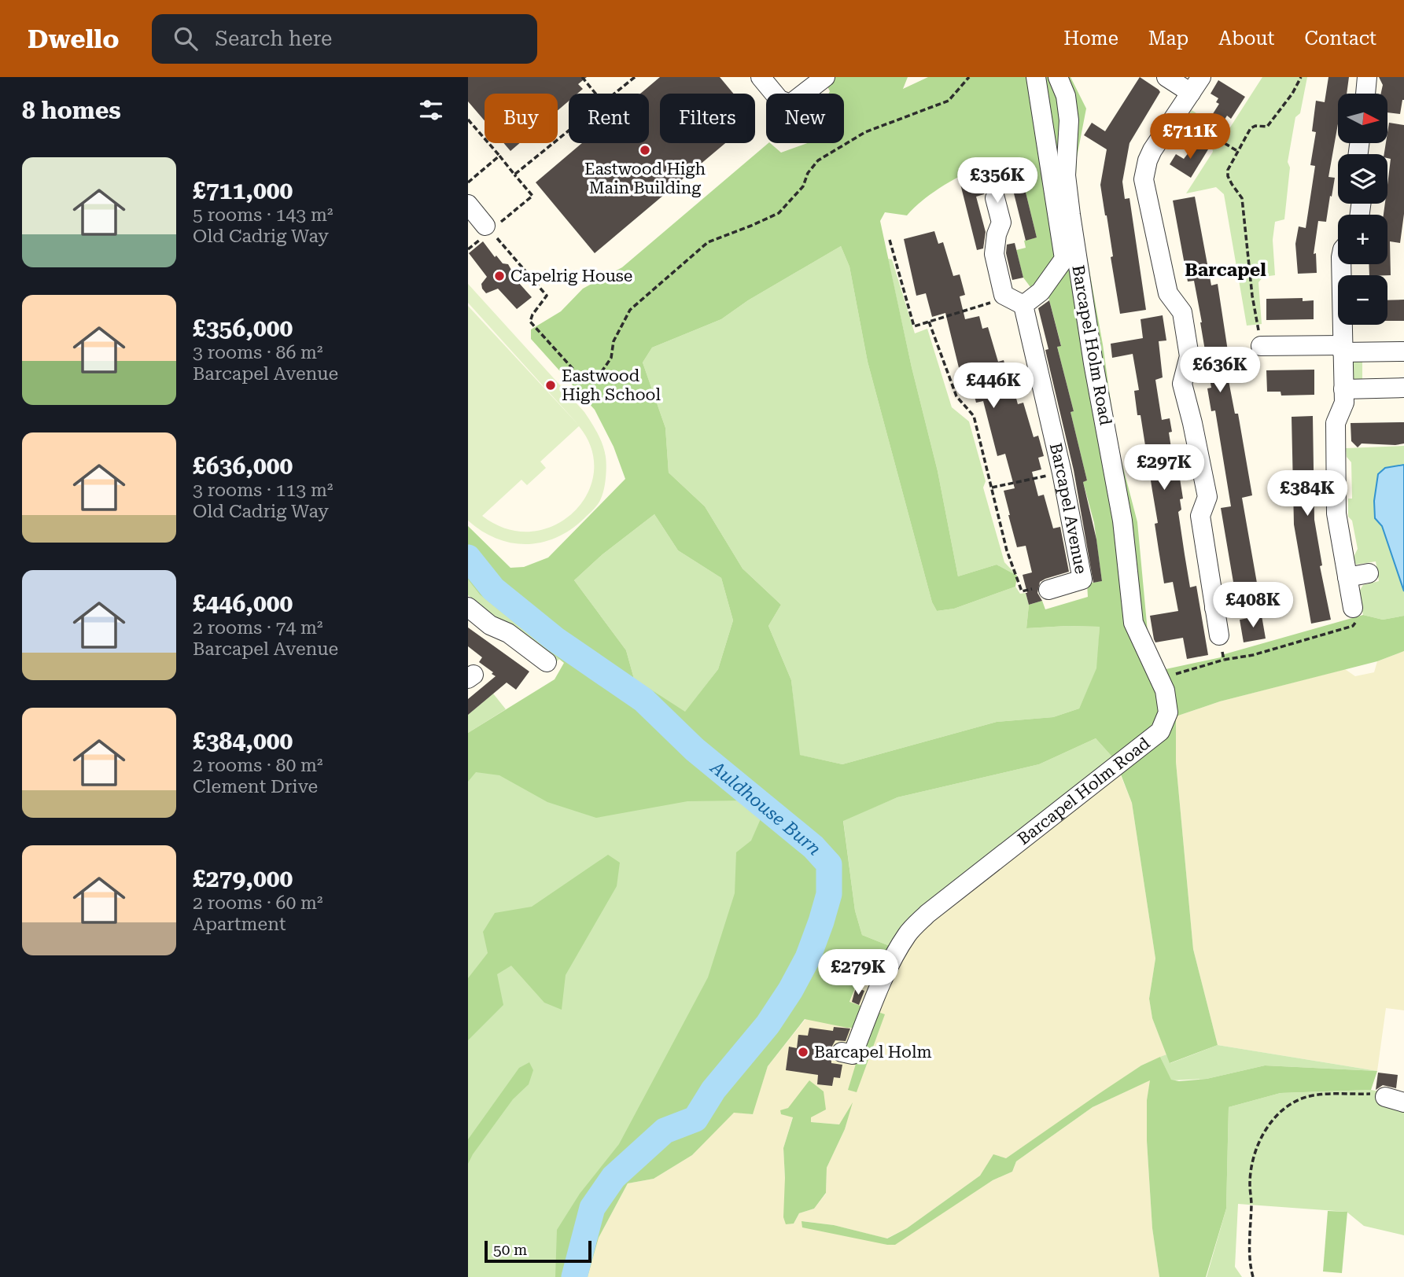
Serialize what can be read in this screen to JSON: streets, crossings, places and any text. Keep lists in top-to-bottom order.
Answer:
{
  "streets": {
    "street": ["Barcapel Holm Road", "Barcapel Avenue"]
  },
  "districts": ["Barcapel"],
  "water": ["Auldhouse Burn"],
  "places": [
    "Eastwood High Main Building",
    "Capelrig House",
    "Eastwood High School",
    "Barcapel Holm"
  ],
  "scale_bar": "50 m",
  "north": "right",
  "page": {
    "header": "Dwello",
    "search": "Search here",
    "nav": [
      "Home",
      "Map",
      "About",
      "Contact"
    ],
    "heading": "8 homes",
    "map_buttons": ["+", "−"],
    "chip": [
      "Buy",
      "Rent",
      "Filters",
      "New"
    ],
    "price": [
      "£711K",
      "£356K",
      "£636K",
      "£446K",
      "£297K",
      "£384K",
      "£408K",
      "£279K"
    ],
    "list": [
      {
        "name": "£711,000",
        "note": "5 rooms · 143 m² · Old Cadrig Way"
      },
      {
        "name": "£356,000",
        "note": "3 rooms · 86 m² · Barcapel Avenue"
      },
      {
        "name": "£636,000",
        "note": "3 rooms · 113 m² · Old Cadrig Way"
      },
      {
        "name": "£446,000",
        "note": "2 rooms · 74 m² · Barcapel Avenue"
      },
      {
        "name": "£384,000",
        "note": "2 rooms · 80 m² · Clement Drive"
      },
      {
        "name": "£279,000",
        "note": "2 rooms · 60 m² · Apartment"
      }
    ],
    "scale": "50 m"
  }
}
